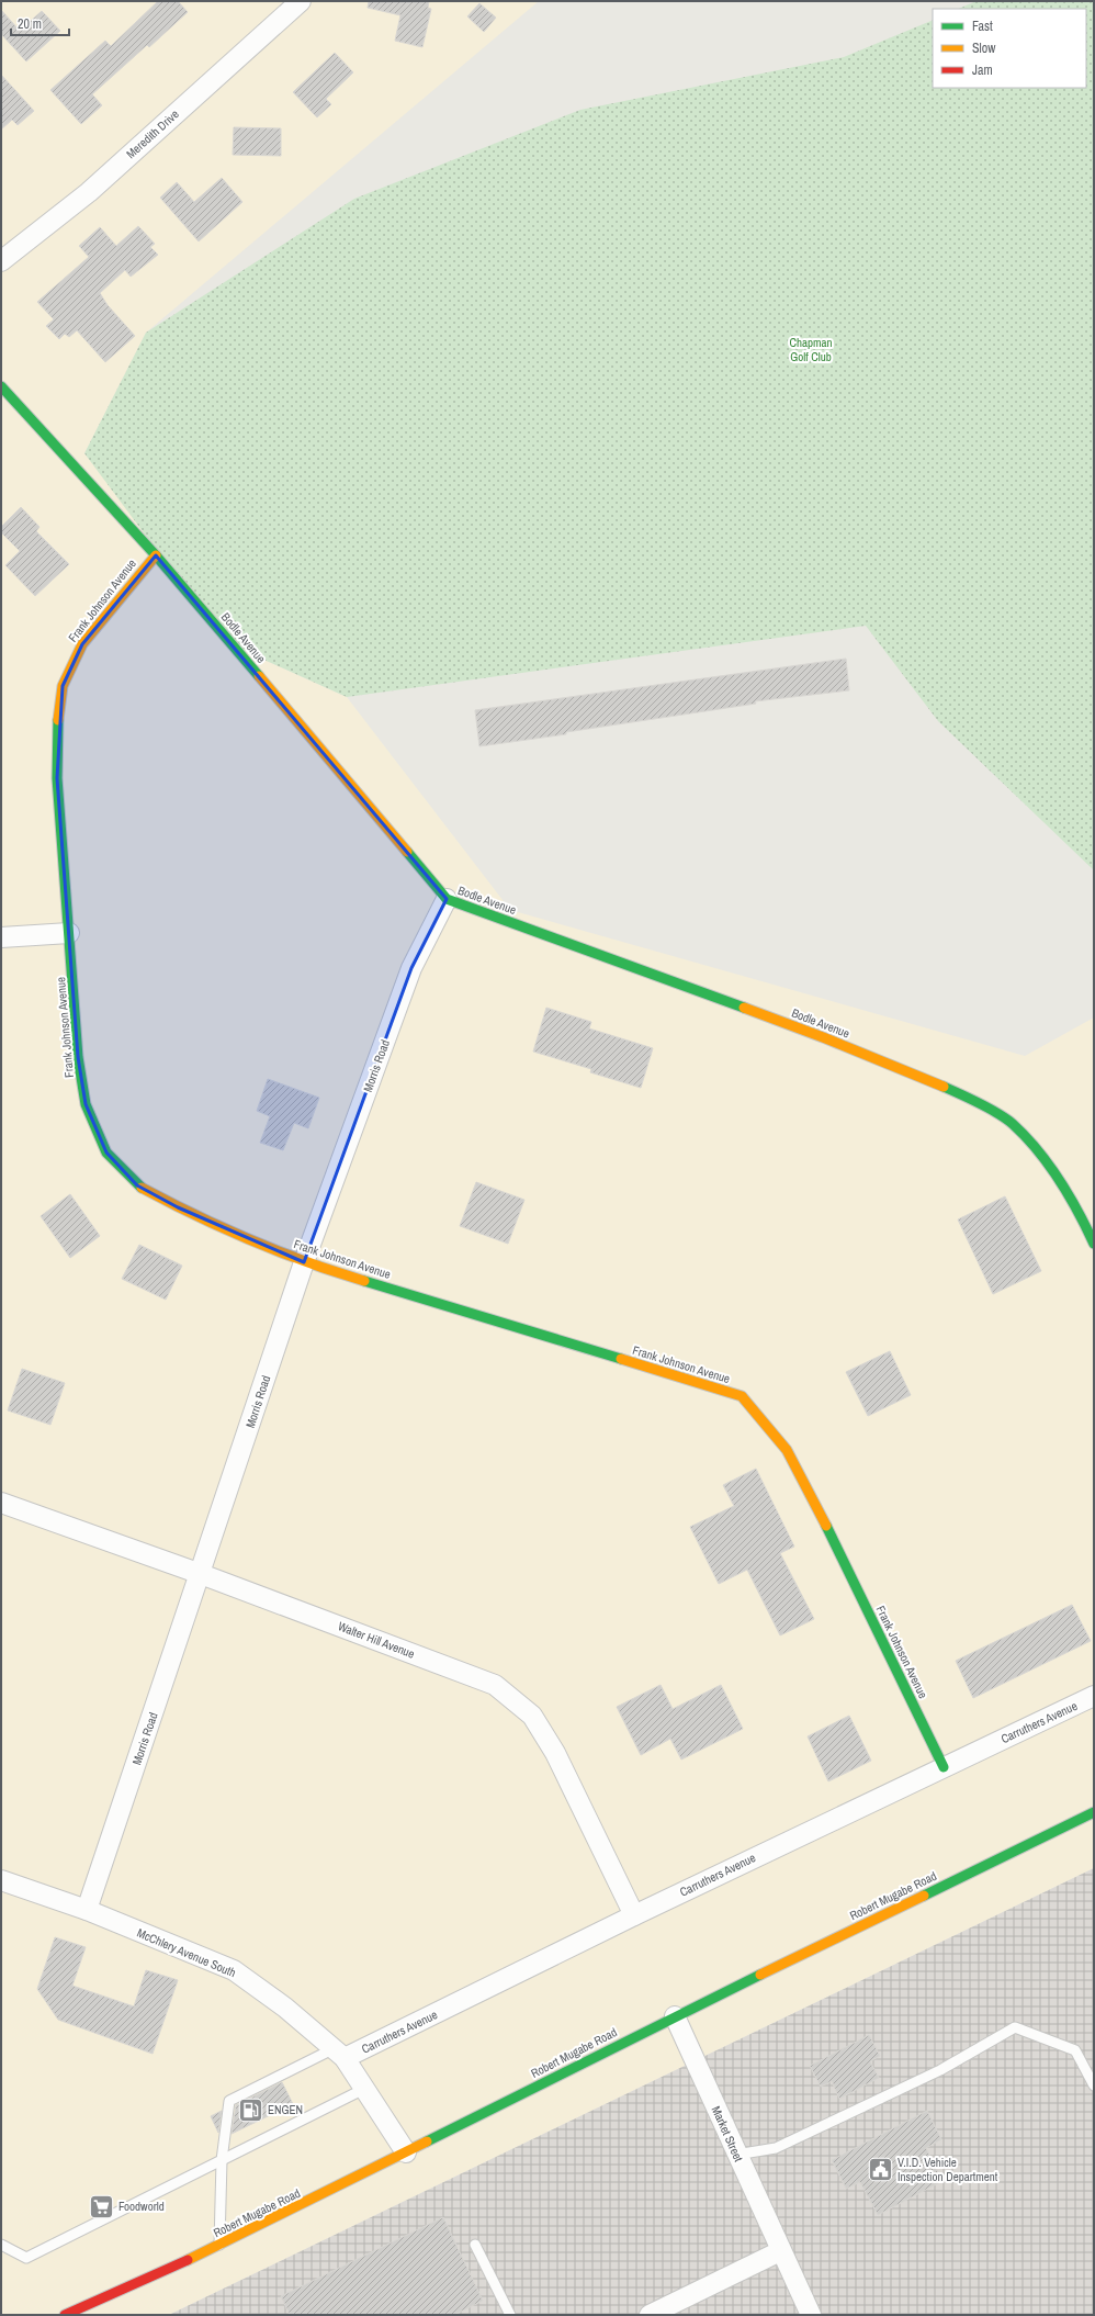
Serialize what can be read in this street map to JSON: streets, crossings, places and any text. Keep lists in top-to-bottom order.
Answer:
{
  "streets": {
    "street": [
      "Meredith Drive",
      "Frank Johnson Avenue",
      "Bodle Avenue",
      "Morris Road",
      "Walter Hill Avenue",
      "Carruthers Avenue",
      "Robert Mugabe Road",
      "McChlery Avenue South",
      "Market Street"
    ]
  },
  "crossings": [
    ["Frank Johnson Avenue", "Bodle Avenue"],
    ["Frank Johnson Avenue", "Morris Road"],
    ["Frank Johnson Avenue", "Carruthers Avenue"],
    ["Bodle Avenue", "Morris Road"],
    ["Morris Road", "Walter Hill Avenue"],
    ["Morris Road", "McChlery Avenue South"],
    ["Walter Hill Avenue", "Carruthers Avenue"],
    ["Carruthers Avenue", "McChlery Avenue South"],
    ["Robert Mugabe Road", "McChlery Avenue South"],
    ["Robert Mugabe Road", "Market Street"]
  ],
  "parks": ["Chapman Golf Club"],
  "places": {
    "fuel station": ["ENGEN"],
    "public building": ["V.I.D. Vehicle Inspection Department"],
    "supermarket": ["Foodworld"]
  },
  "legend": ["Fast", "Slow", "Jam"],
  "scale_bar": "20 m"
}
